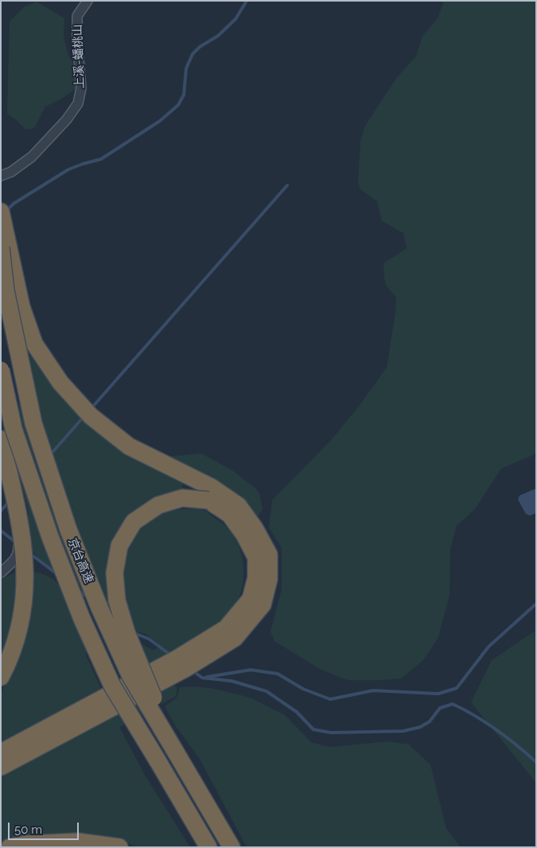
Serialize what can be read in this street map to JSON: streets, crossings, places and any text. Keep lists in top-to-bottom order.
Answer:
{
  "streets": {
    "highway": ["京台高速"],
    "street": ["上溪-蟠桃山"]
  },
  "scale_bar": "50 m"
}
